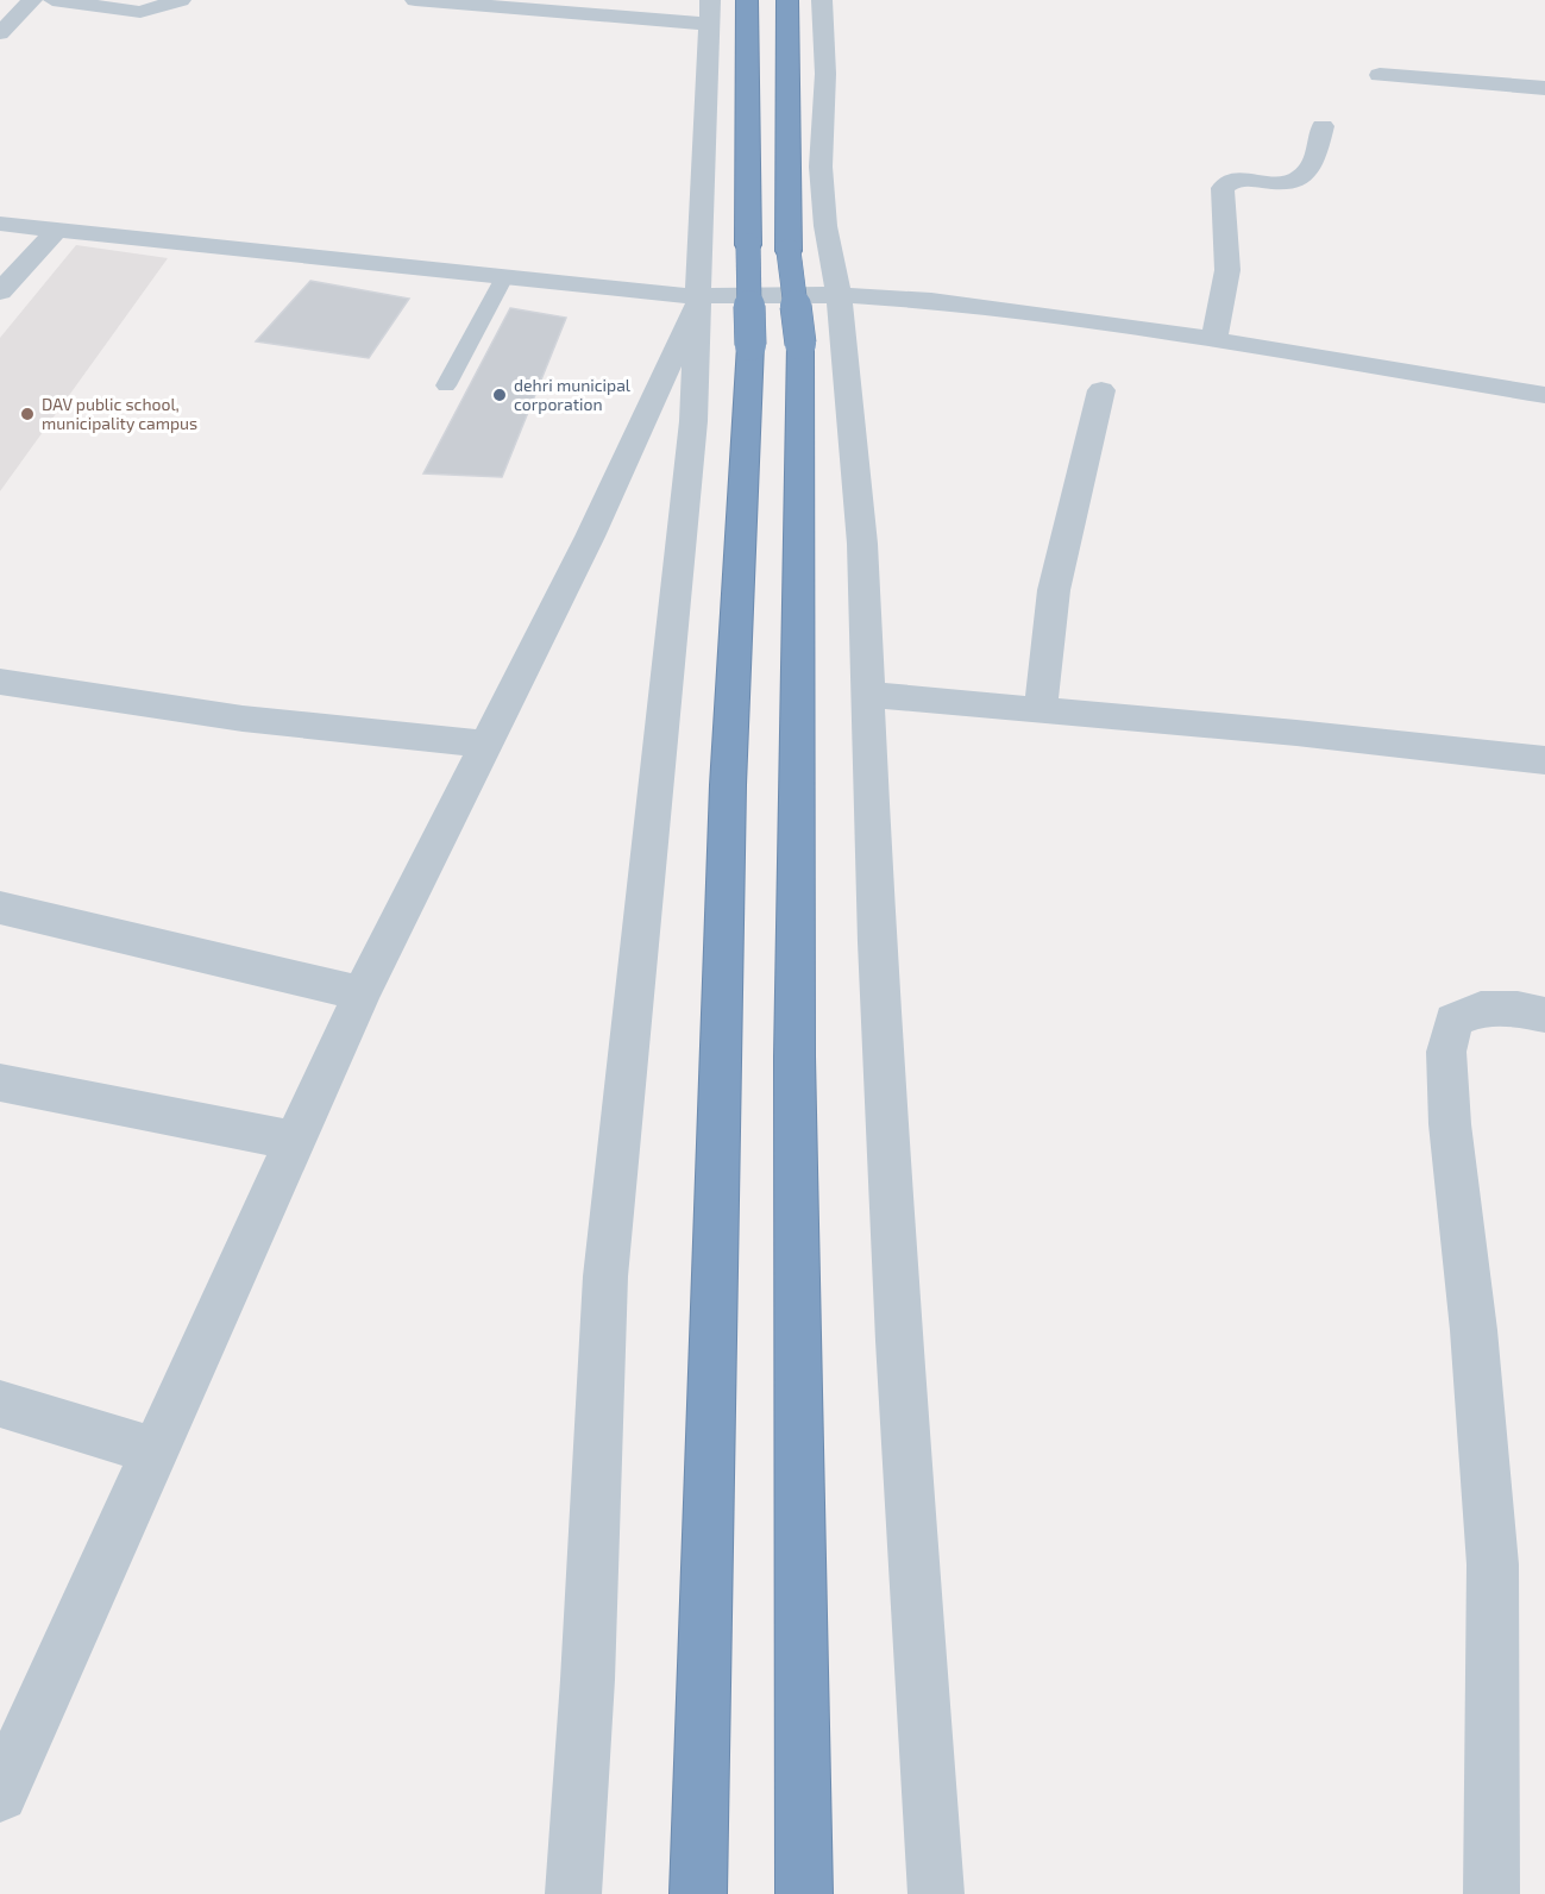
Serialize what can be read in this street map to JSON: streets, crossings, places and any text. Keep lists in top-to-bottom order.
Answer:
{
  "places": ["dehri municipal corporation", "DAV public school, municipality campus"]
}
